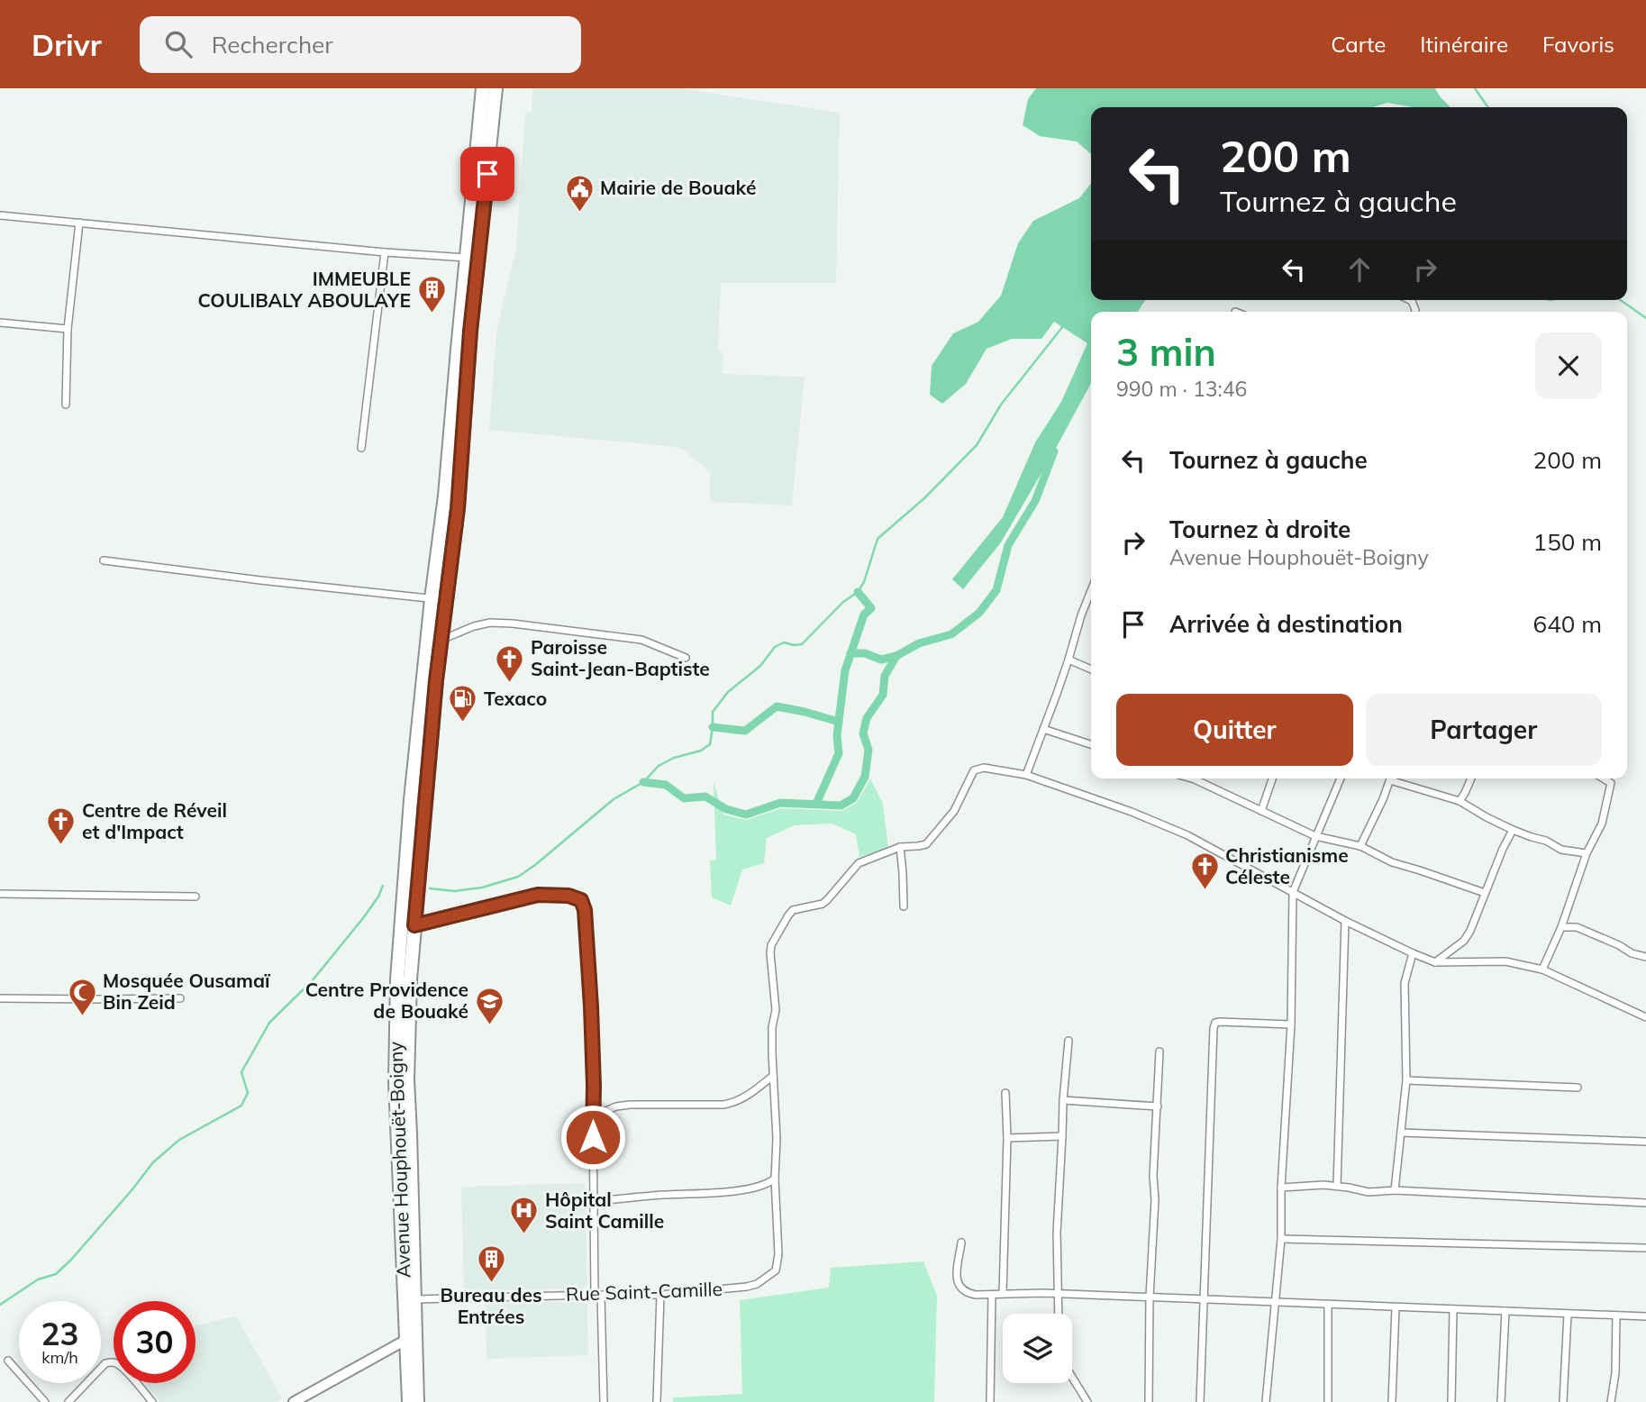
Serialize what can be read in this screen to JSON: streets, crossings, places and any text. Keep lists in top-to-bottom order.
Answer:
{
  "streets": {
    "highway": ["Avenue Houphouët-Boigny"],
    "street": ["Rue Saint-Camille"]
  },
  "crossings": [
    ["Avenue Houphouët-Boigny", "Rue Saint-Camille"]
  ],
  "places": {
    "public building": ["Mairie de Bouaké"],
    "building": ["IMMEUBLE COULIBALY ABOULAYE", "Bureau des Entrées"],
    "church": ["Paroisse Saint-Jean-Baptiste", "Centre de Réveil et d'Impact", "Christianisme Céleste"],
    "fuel station": ["Texaco"],
    "mosque": ["Mosquée Ousamaï Bin Zeid"],
    "school or university": ["Centre Providence de Bouaké"],
    "hospital": ["Hôpital Saint Camille"]
  },
  "page": {
    "header": "Drivr",
    "search": "Rechercher",
    "nav": ["Carte", "Itinéraire", "Favoris"],
    "turn": ["200 m", "Tournez à gauche"],
    "heading": ["3 min", "990 m · 13:46"],
    "list": [
      {
        "name": "Tournez à gauche",
        "value": "200 m"
      },
      {
        "name": "Tournez à droite",
        "note": "Avenue Houphouët-Boigny",
        "value": "150 m"
      },
      {
        "name": "Arrivée à destination",
        "value": "640 m"
      }
    ],
    "buttons": ["Quitter", "Partager"],
    "speed": "23 km/h",
    "limit": "30"
  }
}
